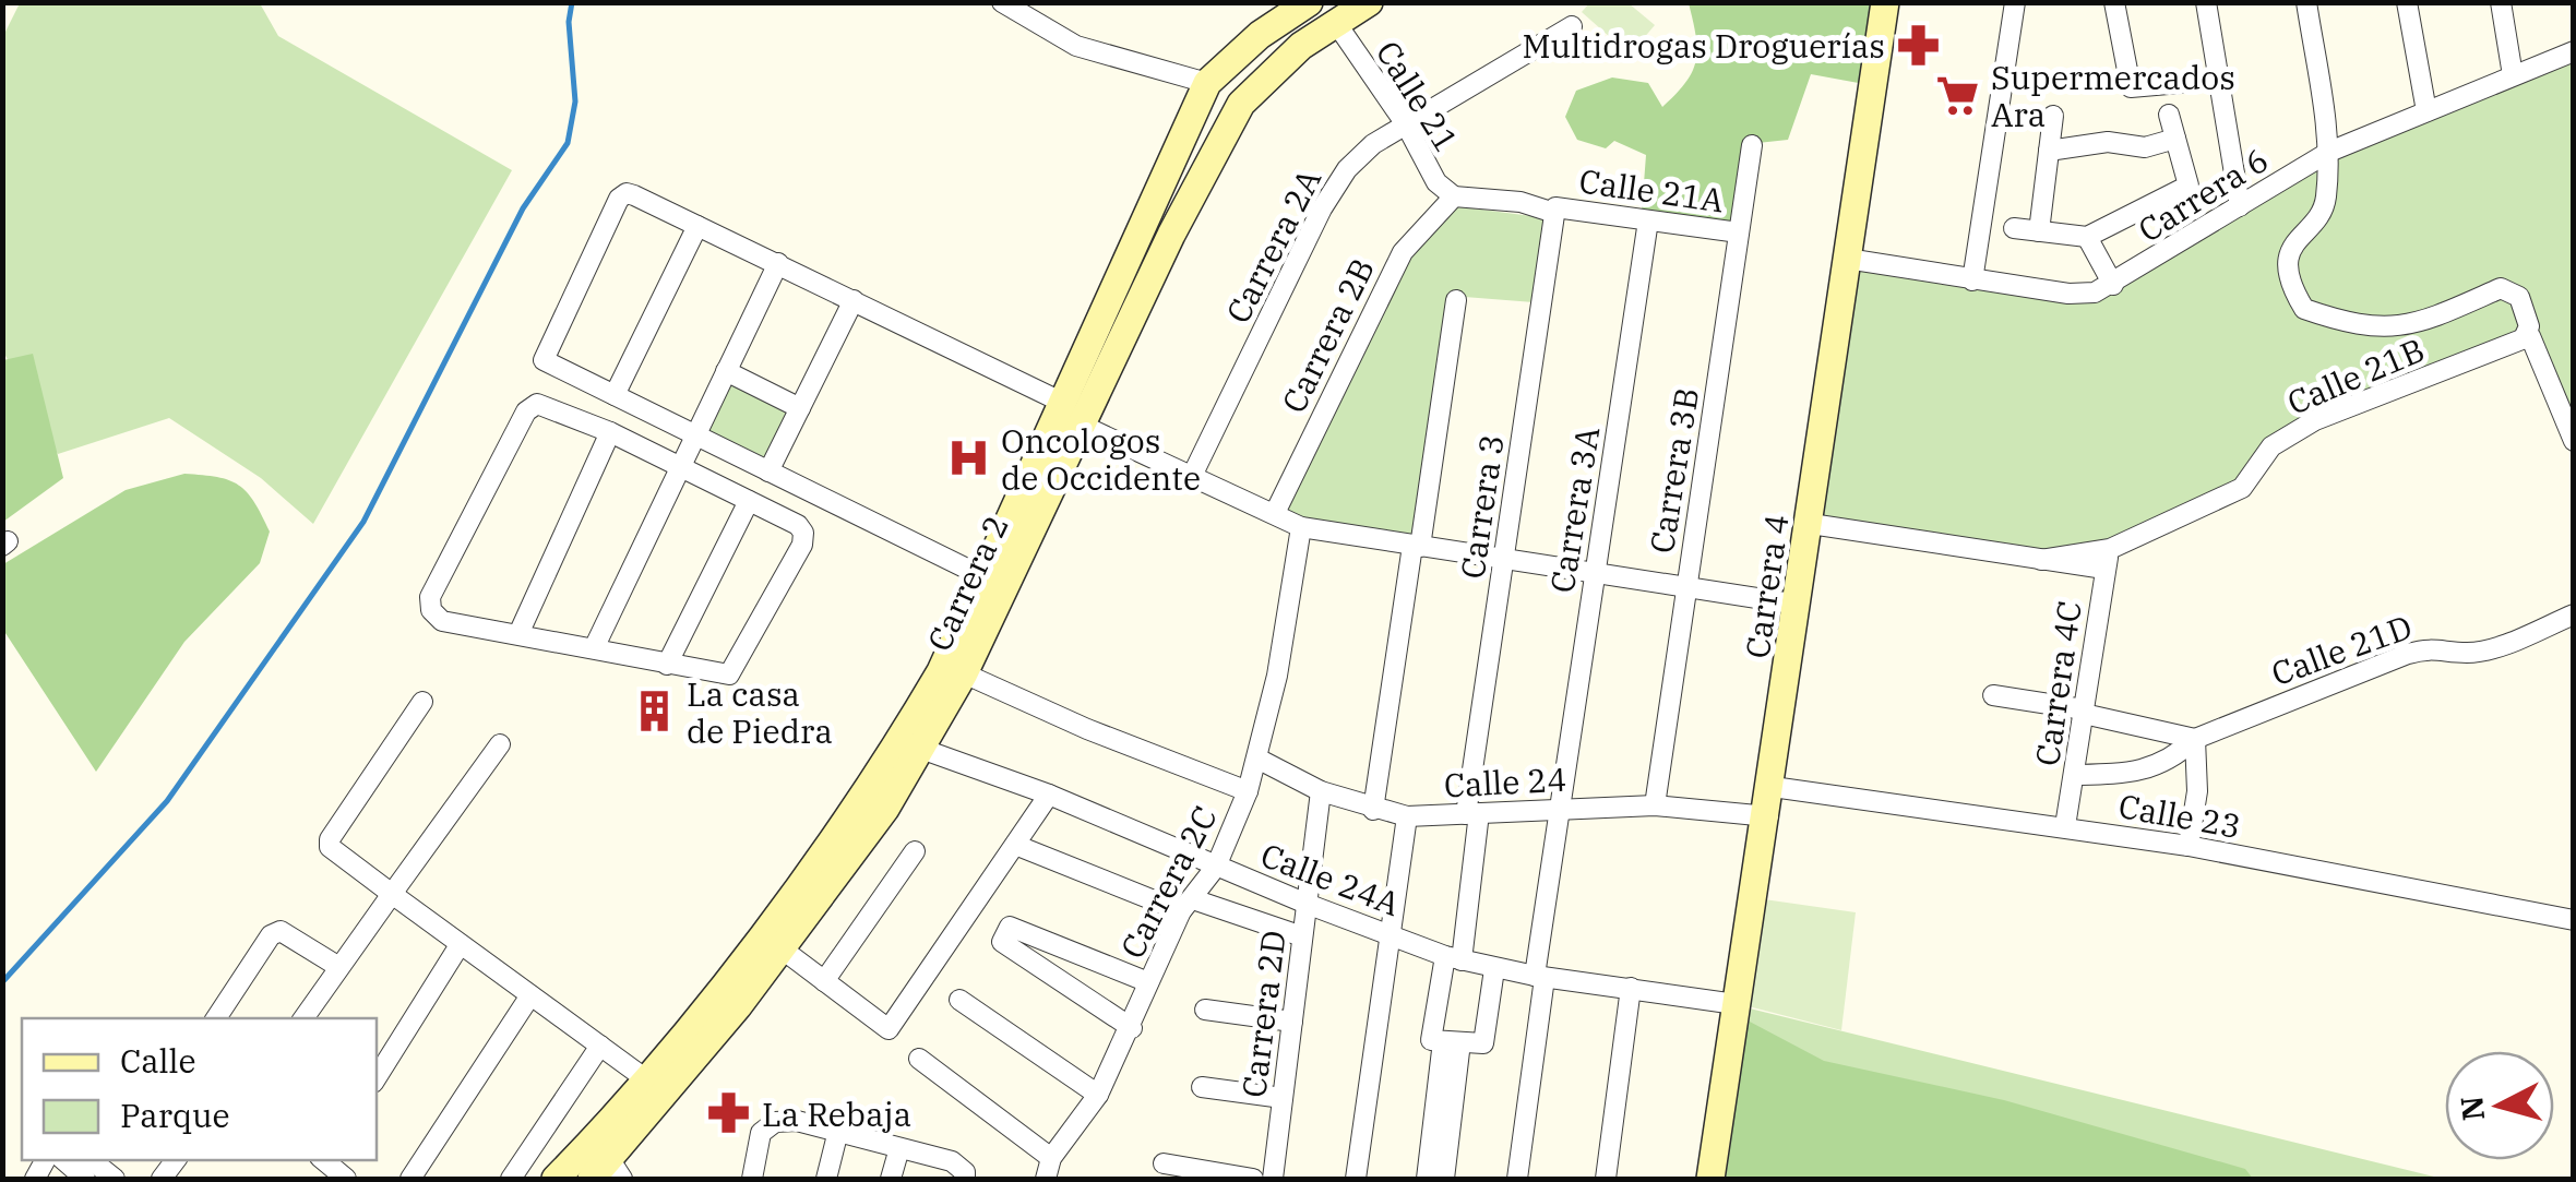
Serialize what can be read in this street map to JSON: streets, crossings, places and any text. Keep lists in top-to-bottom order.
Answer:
{
  "streets": {
    "main road": ["Carrera 2", "Carrera 4"],
    "street": [
      "Calle 21",
      "Calle 21A",
      "Carrera 6",
      "Carrera 2A",
      "Carrera 2B",
      "Calle 21B",
      "Carrera 3B",
      "Carrera 3",
      "Carrera 3A",
      "Calle 21D",
      "Carrera 4C",
      "Calle 24",
      "Calle 23",
      "Calle 24A",
      "Carrera 2C",
      "Carrera 2D"
    ]
  },
  "crossings": [
    ["Calle 21", "Calle 21A"],
    ["Calle 21", "Carrera 2A"],
    ["Calle 21", "Carrera 2B"],
    ["Calle 21", "Carrera 2"],
    ["Calle 21A", "Carrera 2B"],
    ["Calle 21A", "Carrera 3B"],
    ["Calle 21A", "Carrera 3"],
    ["Calle 21A", "Carrera 3A"],
    ["Carrera 6", "Carrera 4"],
    ["Calle 21B", "Carrera 4C"],
    ["Carrera 3B", "Calle 24"],
    ["Carrera 3", "Calle 24"],
    ["Carrera 3A", "Calle 24"],
    ["Carrera 2", "Calle 24A"],
    ["Carrera 4", "Calle 24"],
    ["Carrera 4", "Calle 23"],
    ["Carrera 4", "Calle 24A"],
    ["Calle 21D", "Carrera 4C"],
    ["Carrera 4C", "Calle 23"],
    ["Calle 24", "Carrera 2C"],
    ["Calle 24", "Carrera 2D"],
    ["Calle 24A", "Carrera 2C"],
    ["Calle 24A", "Carrera 2D"]
  ],
  "places": {
    "pharmacy": ["Multidrogas Droguerías", "La Rebaja"],
    "supermarket": ["Supermercados Ara"],
    "hospital": ["Oncologos de Occidente"],
    "building": ["La casa de Piedra"]
  },
  "legend": ["Calle", "Parque"],
  "north": "left"
}
